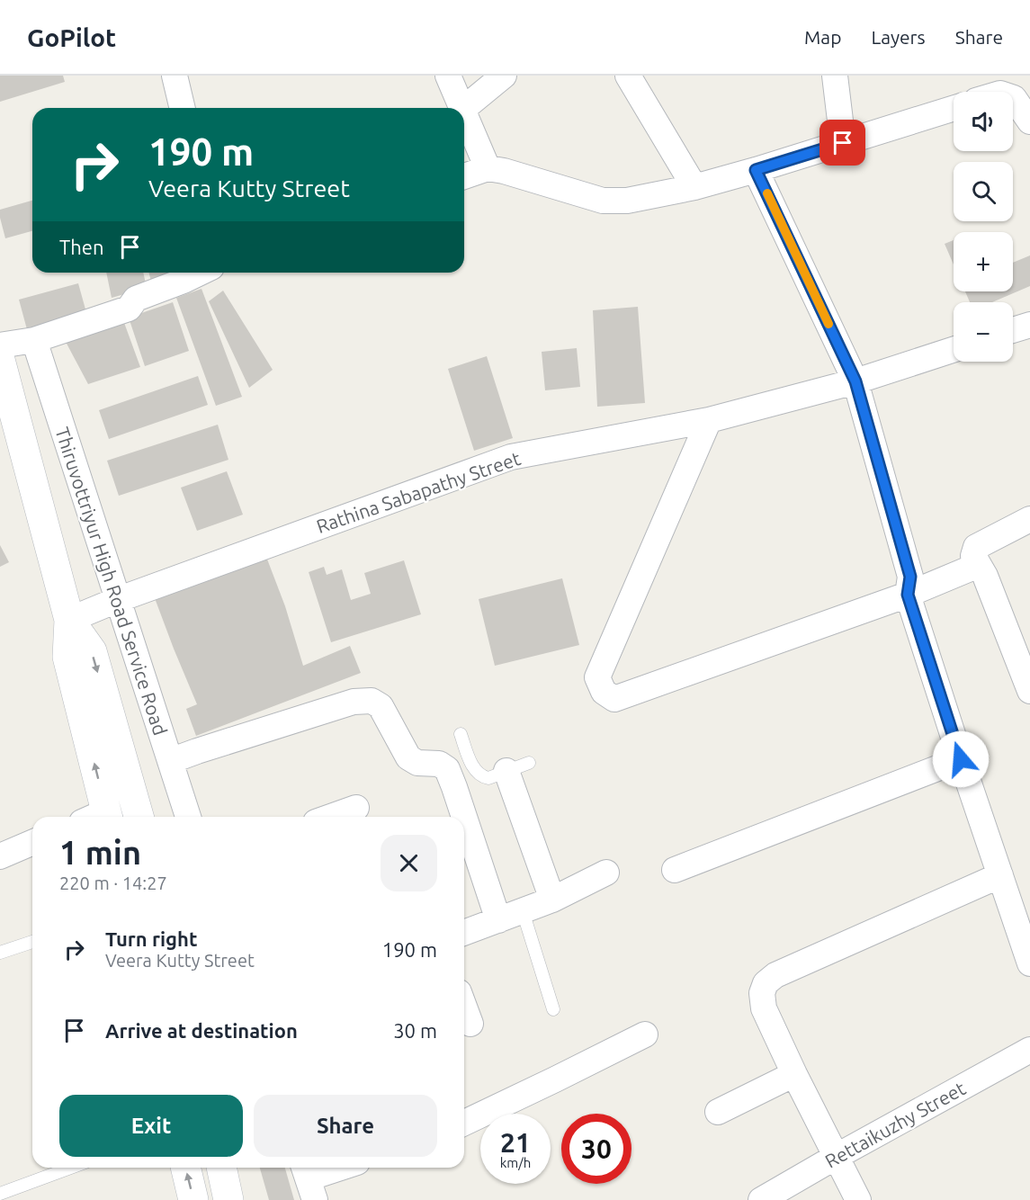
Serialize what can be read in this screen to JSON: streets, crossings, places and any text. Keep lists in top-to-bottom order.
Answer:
{
  "streets": {
    "street": ["Rathina Sabapathy Street", "Thiruvottriyur High Road Service Road", "Rettaikuzhy Street"]
  },
  "crossings": [
    ["Rathina Sabapathy Street", "Thiruvottriyur High Road Service Road"]
  ],
  "page": {
    "header": "GoPilot",
    "nav": ["Map", "Layers", "Share"],
    "map_buttons": ["+", "−"],
    "turn": ["190 m", "Veera Kutty Street"],
    "then": "Then",
    "heading": ["1 min", "220 m · 14:27"],
    "list": [
      {
        "name": "Turn right",
        "note": "Veera Kutty Street",
        "value": "190 m"
      },
      {
        "name": "Arrive at destination",
        "value": "30 m"
      }
    ],
    "buttons": ["Exit", "Share"],
    "speed": "21 km/h",
    "limit": "30"
  }
}
